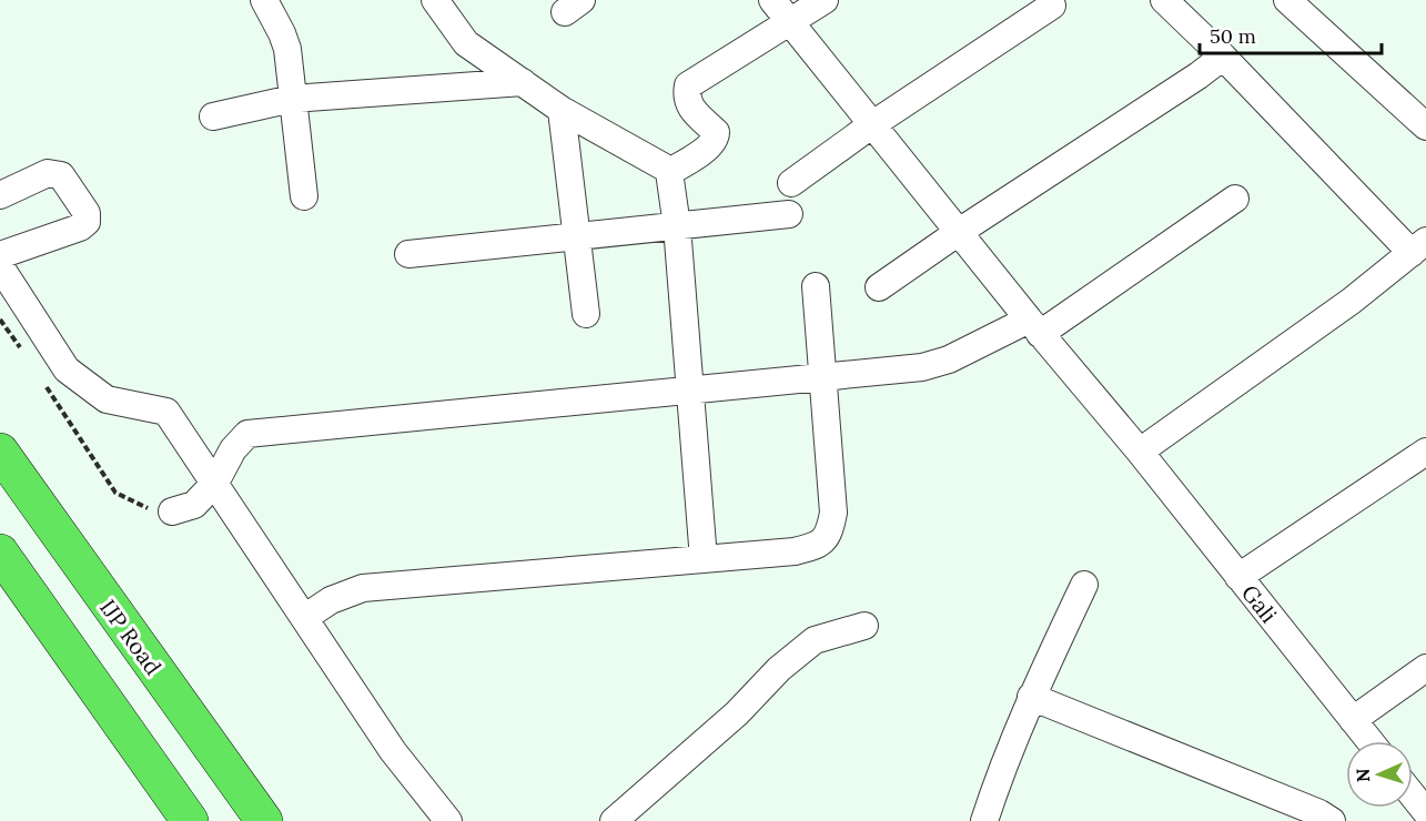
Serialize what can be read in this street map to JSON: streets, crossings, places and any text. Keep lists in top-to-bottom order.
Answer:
{
  "streets": {
    "highway": ["IJP Road"],
    "street": ["Gali"]
  },
  "scale_bar": "50 m",
  "north": "left"
}
